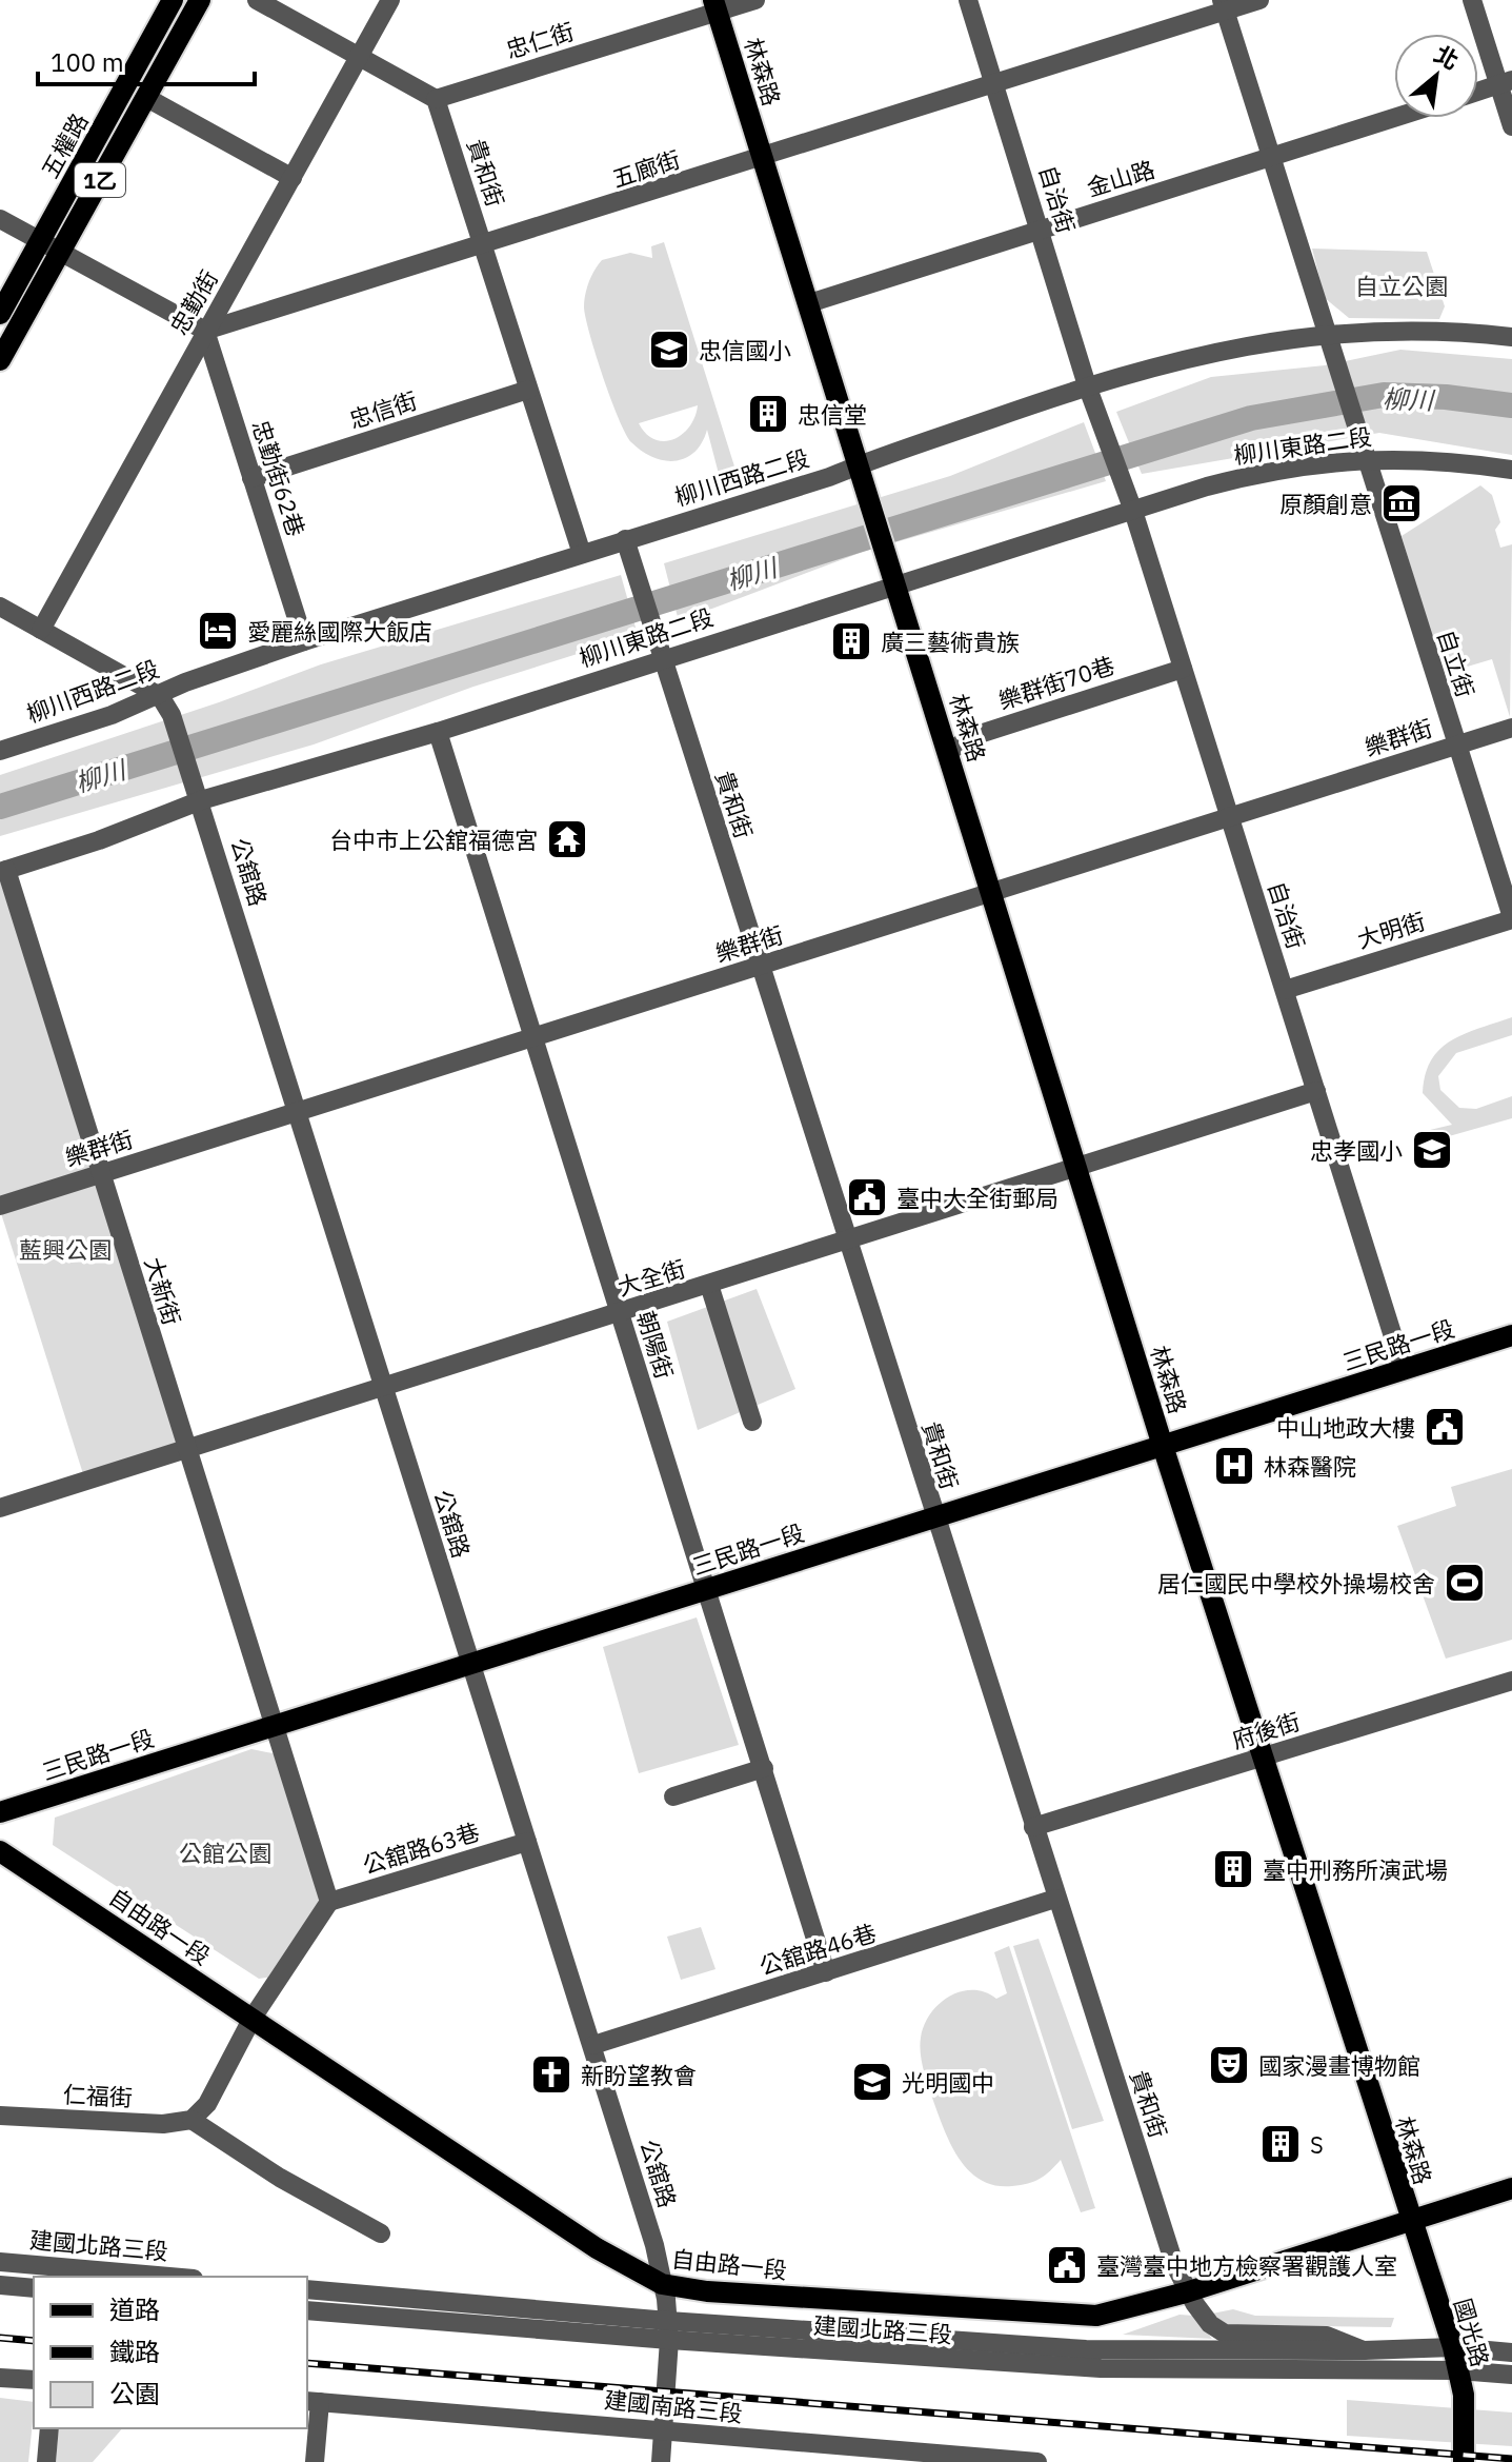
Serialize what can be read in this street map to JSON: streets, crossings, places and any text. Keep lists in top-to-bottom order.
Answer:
{
  "streets": {
    "main road": [
      "林森路",
      "五權路",
      "1乙",
      "三民路一段",
      "自由路一段",
      "國光路"
    ],
    "street": [
      "忠仁街",
      "五廊街",
      "貴和街",
      "金山路",
      "自治街",
      "忠勤街",
      "忠信街",
      "柳川東路二段",
      "柳川西路二段",
      "忠勤街62巷",
      "自立街",
      "樂群街70巷",
      "樂群街",
      "公舘路",
      "大明街",
      "大全街",
      "大新街",
      "朝陽街",
      "府後街",
      "公舘路63巷",
      "公舘路46巷",
      "仁福街",
      "建國北路三段",
      "建國南路三段"
    ]
  },
  "crossings": [
    ["忠仁街", "林森路"],
    ["忠仁街", "貴和街"],
    ["林森路", "五廊街"],
    ["林森路", "金山路"],
    ["林森路", "柳川東路二段"],
    ["林森路", "柳川西路二段"],
    ["林森路", "樂群街70巷"],
    ["林森路", "樂群街"],
    ["林森路", "大全街"],
    ["林森路", "三民路一段"],
    ["林森路", "府後街"],
    ["林森路", "自由路一段"],
    ["林森路", "國光路"],
    ["五廊街", "貴和街"],
    ["五廊街", "自治街"],
    ["五廊街", "忠勤街"],
    ["五廊街", "忠勤街62巷"],
    ["貴和街", "忠信街"],
    ["貴和街", "柳川東路二段"],
    ["貴和街", "柳川西路二段"],
    ["貴和街", "樂群街"],
    ["貴和街", "大全街"],
    ["貴和街", "三民路一段"],
    ["貴和街", "府後街"],
    ["貴和街", "自由路一段"],
    ["貴和街", "公舘路46巷"],
    ["金山路", "自治街"],
    ["自治街", "柳川東路二段"],
    ["自治街", "柳川西路二段"],
    ["自治街", "樂群街70巷"],
    ["自治街", "樂群街"],
    ["自治街", "大明街"],
    ["自治街", "大全街"],
    ["自治街", "三民路一段"],
    ["忠勤街", "忠勤街62巷"],
    ["忠信街", "忠勤街62巷"],
    ["柳川東路二段", "自立街"],
    ["柳川東路二段", "公舘路"],
    ["柳川東路二段", "大新街"],
    ["柳川東路二段", "朝陽街"],
    ["柳川西路二段", "忠勤街62巷"],
    ["柳川西路二段", "自立街"],
    ["柳川西路二段", "公舘路"],
    ["自立街", "樂群街"],
    ["自立街", "大明街"],
    ["樂群街", "公舘路"],
    ["樂群街", "大新街"],
    ["樂群街", "朝陽街"],
    ["公舘路", "大全街"],
    ["公舘路", "三民路一段"],
    ["公舘路", "公舘路63巷"],
    ["公舘路", "自由路一段"],
    ["公舘路", "公舘路46巷"],
    ["公舘路", "建國北路三段"],
    ["公舘路", "建國南路三段"],
    ["大全街", "大新街"],
    ["大全街", "朝陽街"],
    ["大新街", "三民路一段"],
    ["大新街", "公舘路63巷"],
    ["朝陽街", "三民路一段"],
    ["朝陽街", "公舘路46巷"],
    ["自由路一段", "國光路"],
    ["建國北路三段", "國光路"]
  ],
  "water": ["柳川"],
  "parks": ["自立公園", "藍興公園", "公館公園"],
  "places": {
    "school or university": ["忠信國小", "忠孝國小", "光明國中"],
    "building": [
      "忠信堂",
      "廣三藝術貴族",
      "臺中刑務所演武場",
      "S"
    ],
    "museum": ["原顏創意"],
    "hotel": ["愛麗絲國際大飯店"],
    "temple": ["台中市上公舘福德宮"],
    "public building": ["臺中大全街郵局", "中山地政大樓", "臺灣臺中地方檢察署觀護人室"],
    "hospital": ["林森醫院"],
    "sports": ["居仁國民中學校外操場校舍"],
    "theatre": ["國家漫畫博物館"],
    "church": ["新盼望教會"]
  },
  "legend": ["道路", "鐵路", "公園"],
  "scale_bar": "100 m",
  "north": "top right"
}
